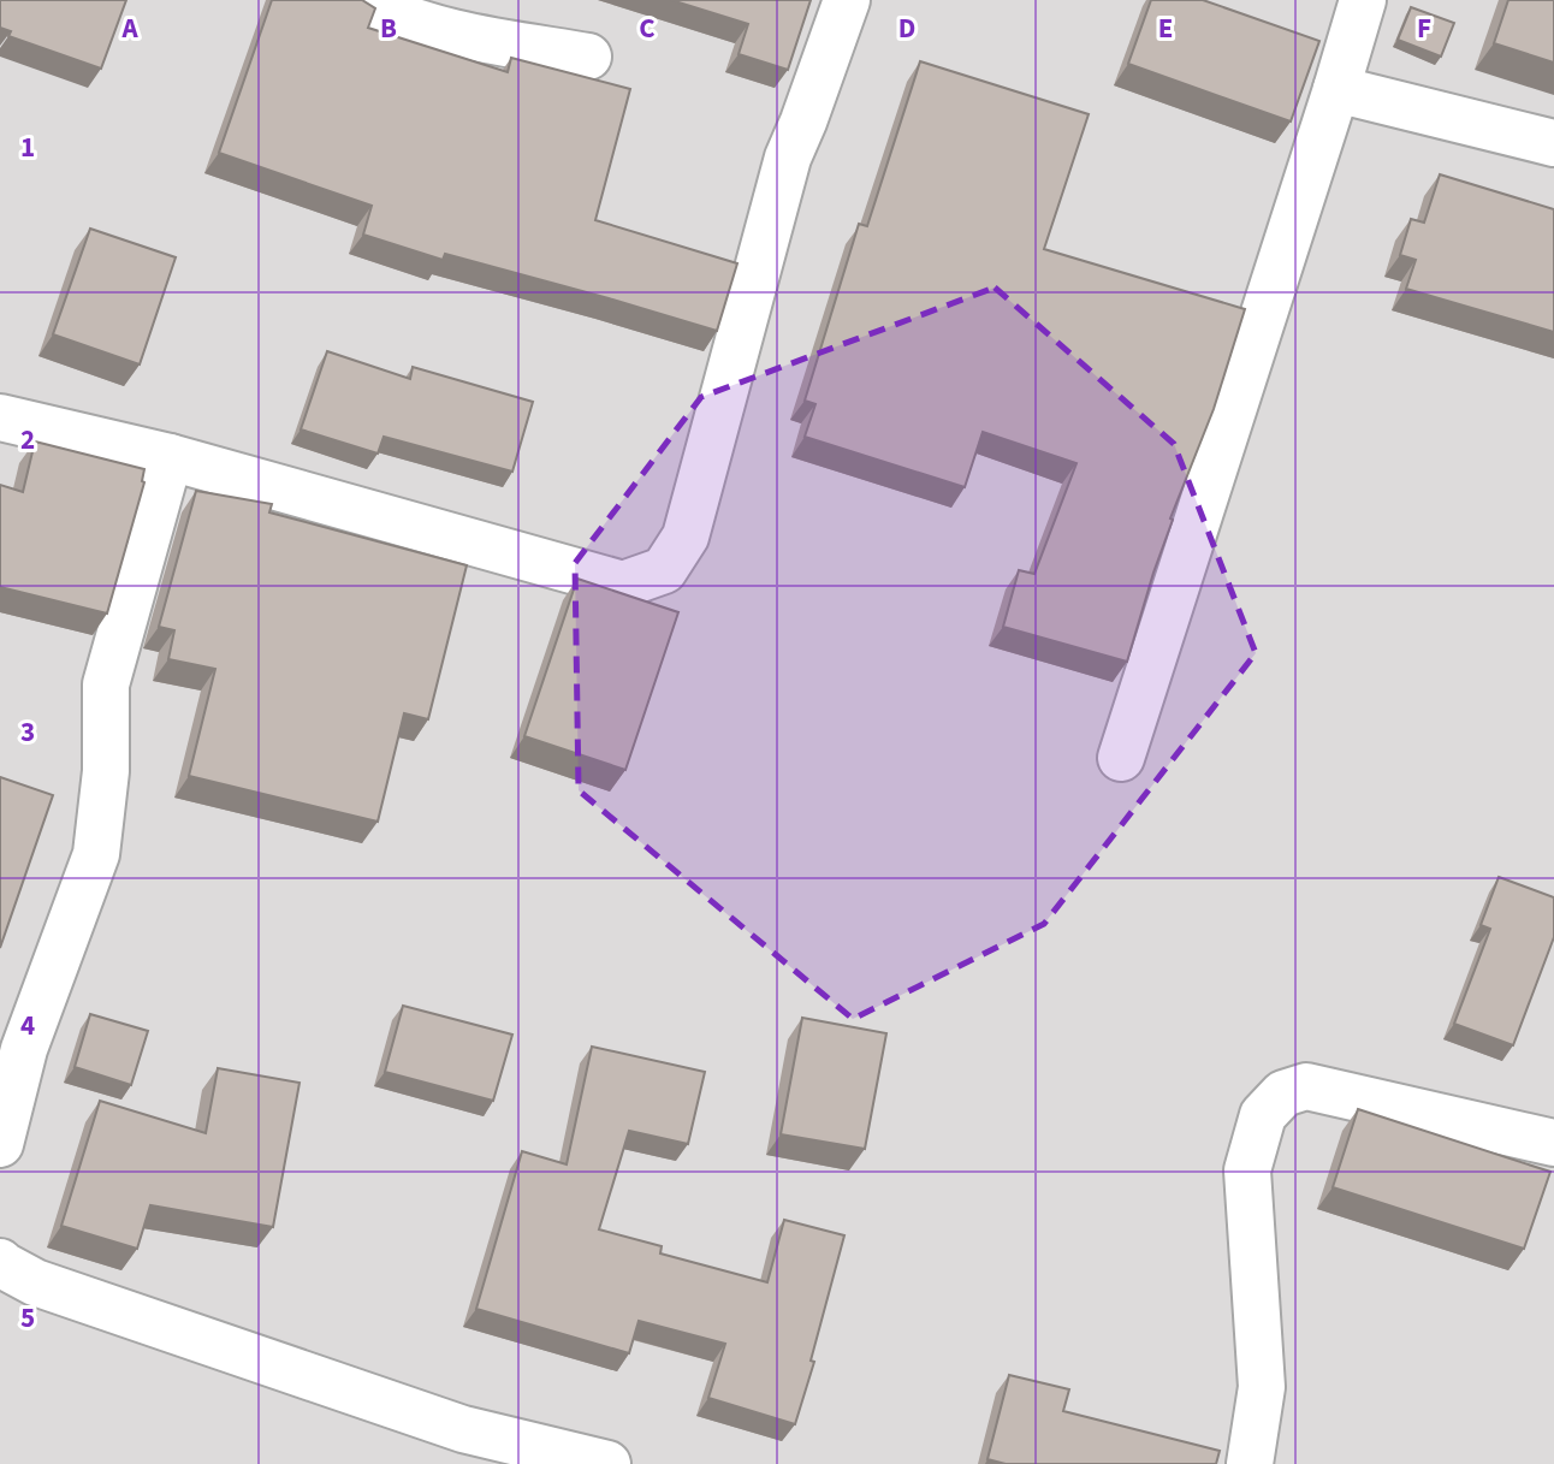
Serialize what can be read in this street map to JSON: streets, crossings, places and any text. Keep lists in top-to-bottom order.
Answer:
{
  "grid": {
    "columns": [
      "A",
      "B",
      "C",
      "D",
      "E",
      "F"
    ],
    "rows": [
      "1",
      "2",
      "3",
      "4",
      "5"
    ]
  }
}
